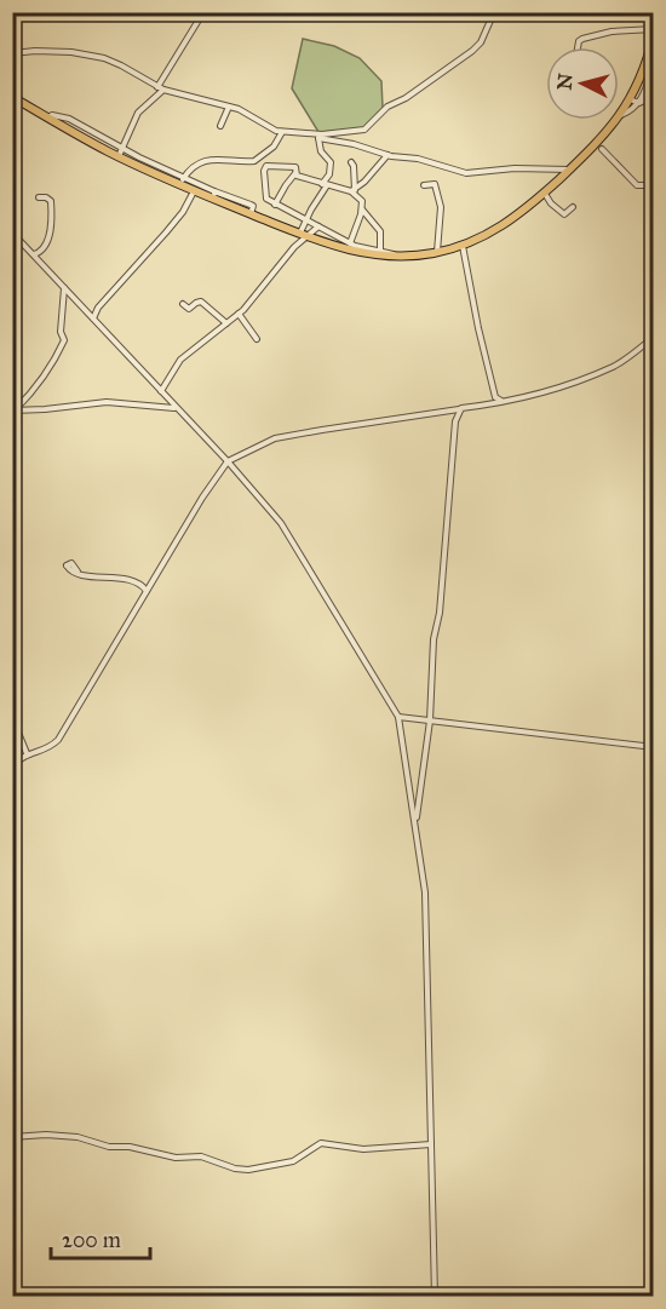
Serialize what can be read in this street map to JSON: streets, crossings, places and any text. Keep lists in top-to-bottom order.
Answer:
{
  "scale_bar": "200 m",
  "north": "left"
}
